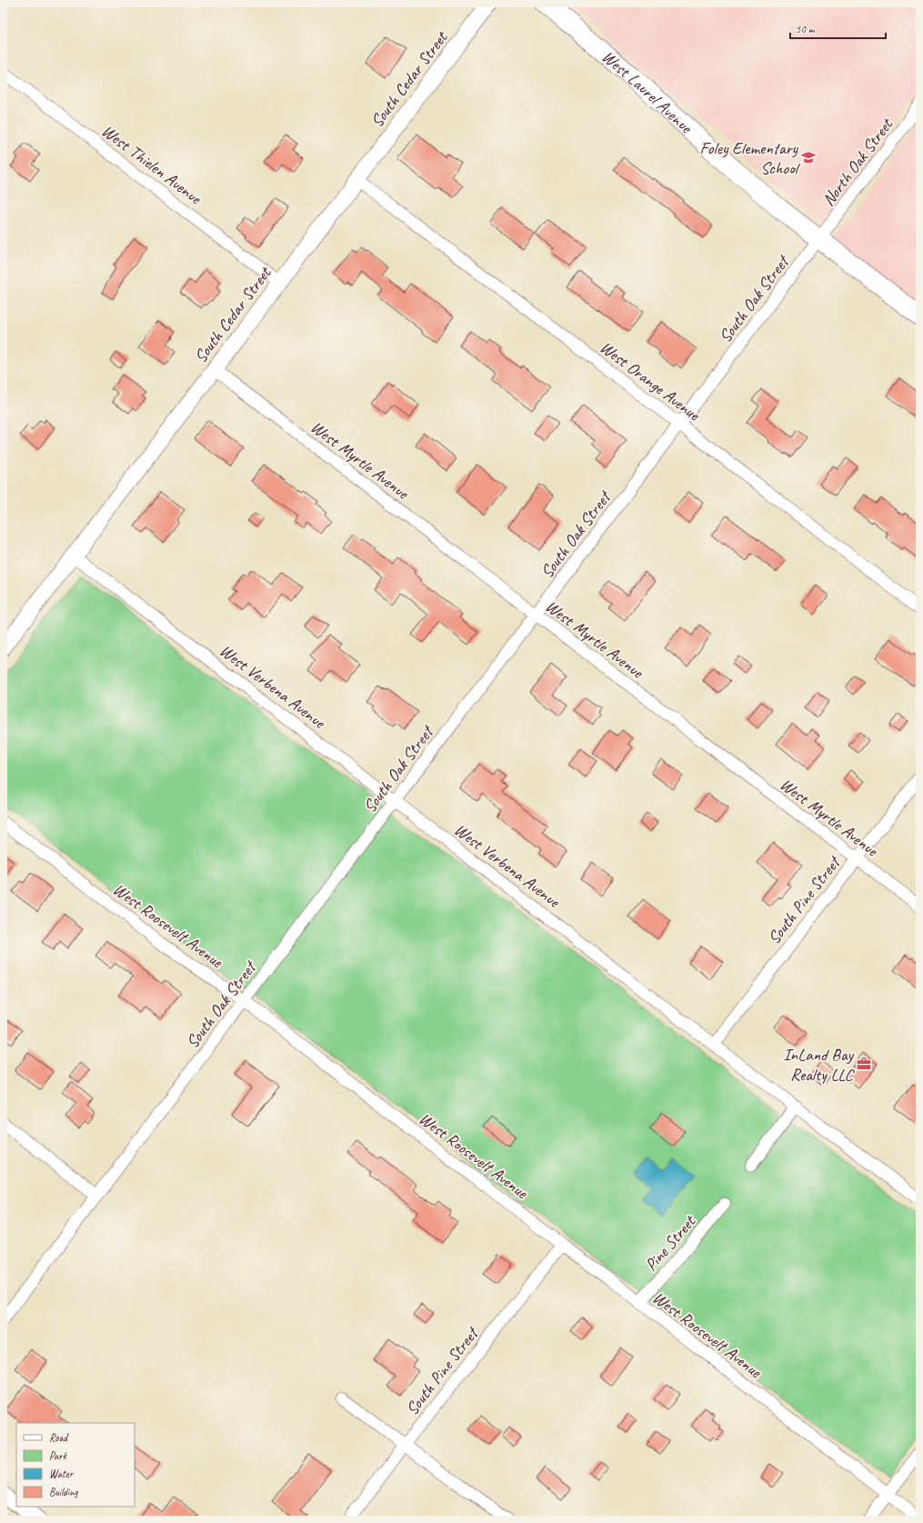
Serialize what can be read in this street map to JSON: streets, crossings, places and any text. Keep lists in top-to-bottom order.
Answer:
{
  "streets": {
    "main road": ["West Laurel Avenue"],
    "street": [
      "South Cedar Street",
      "North Oak Street",
      "West Thielen Avenue",
      "South Oak Street",
      "West Orange Avenue",
      "West Myrtle Avenue",
      "West Verbena Avenue",
      "South Pine Street",
      "West Roosevelt Avenue",
      "Pine Street"
    ]
  },
  "crossings": [
    ["South Cedar Street", "West Thielen Avenue"],
    ["South Cedar Street", "West Orange Avenue"],
    ["South Cedar Street", "West Myrtle Avenue"],
    ["South Cedar Street", "West Verbena Avenue"],
    ["West Laurel Avenue", "North Oak Street"],
    ["West Laurel Avenue", "South Oak Street"],
    ["North Oak Street", "South Oak Street"],
    ["South Oak Street", "West Orange Avenue"],
    ["South Oak Street", "West Myrtle Avenue"],
    ["South Oak Street", "West Verbena Avenue"],
    ["South Oak Street", "West Roosevelt Avenue"],
    ["West Myrtle Avenue", "South Pine Street"],
    ["West Verbena Avenue", "South Pine Street"],
    ["South Pine Street", "West Roosevelt Avenue"],
    ["West Roosevelt Avenue", "Pine Street"]
  ],
  "places": {
    "school or university": ["Foley Elementary School"],
    "office": ["InLand Bay Realty LLC"]
  },
  "legend": [
    "Road",
    "Park",
    "Water",
    "Building"
  ],
  "scale_bar": "50 m"
}
